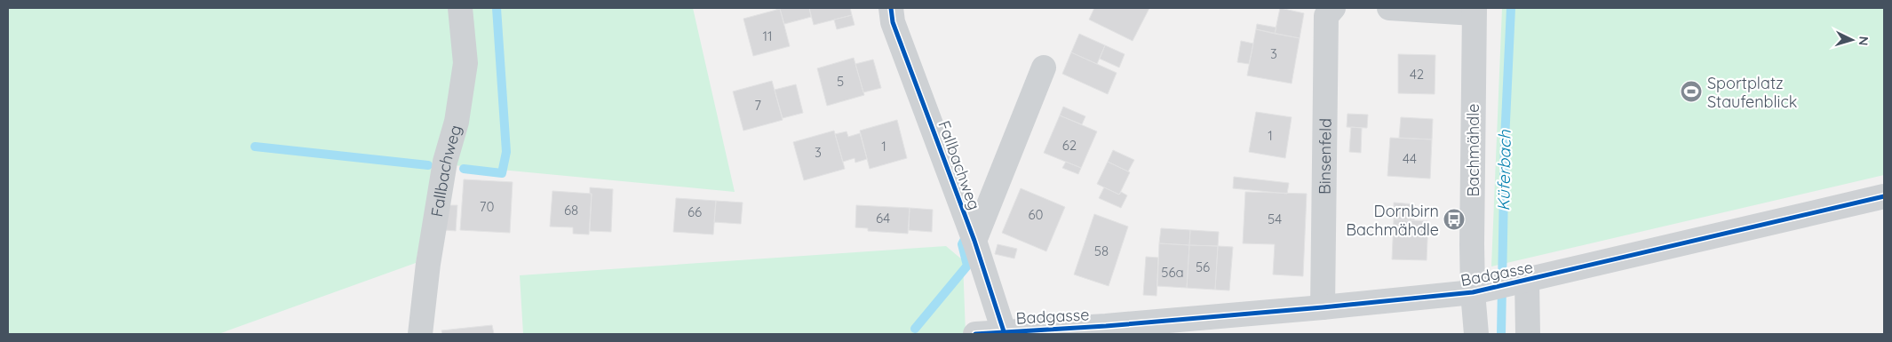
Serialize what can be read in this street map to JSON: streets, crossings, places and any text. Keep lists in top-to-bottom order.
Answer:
{
  "streets": {
    "street": [
      "Bachmähdle",
      "Binsenfeld",
      "Fallbachweg",
      "Badgasse"
    ]
  },
  "crossings": [
    ["Bachmähdle", "Badgasse"],
    ["Binsenfeld", "Badgasse"],
    ["Fallbachweg", "Badgasse"]
  ],
  "water": ["Küferbach"],
  "places": {
    "sports": ["Sportplatz Staufenblick"],
    "bus stop": ["Dornbirn Bachmähdle"]
  },
  "house_numbers": [
    "11",
    "3",
    "42",
    "5",
    "7",
    "1",
    "62",
    "1",
    "3",
    "44",
    "70",
    "68",
    "66",
    "60",
    "64",
    "54",
    "58",
    "56",
    "56a"
  ],
  "north": "right"
}
